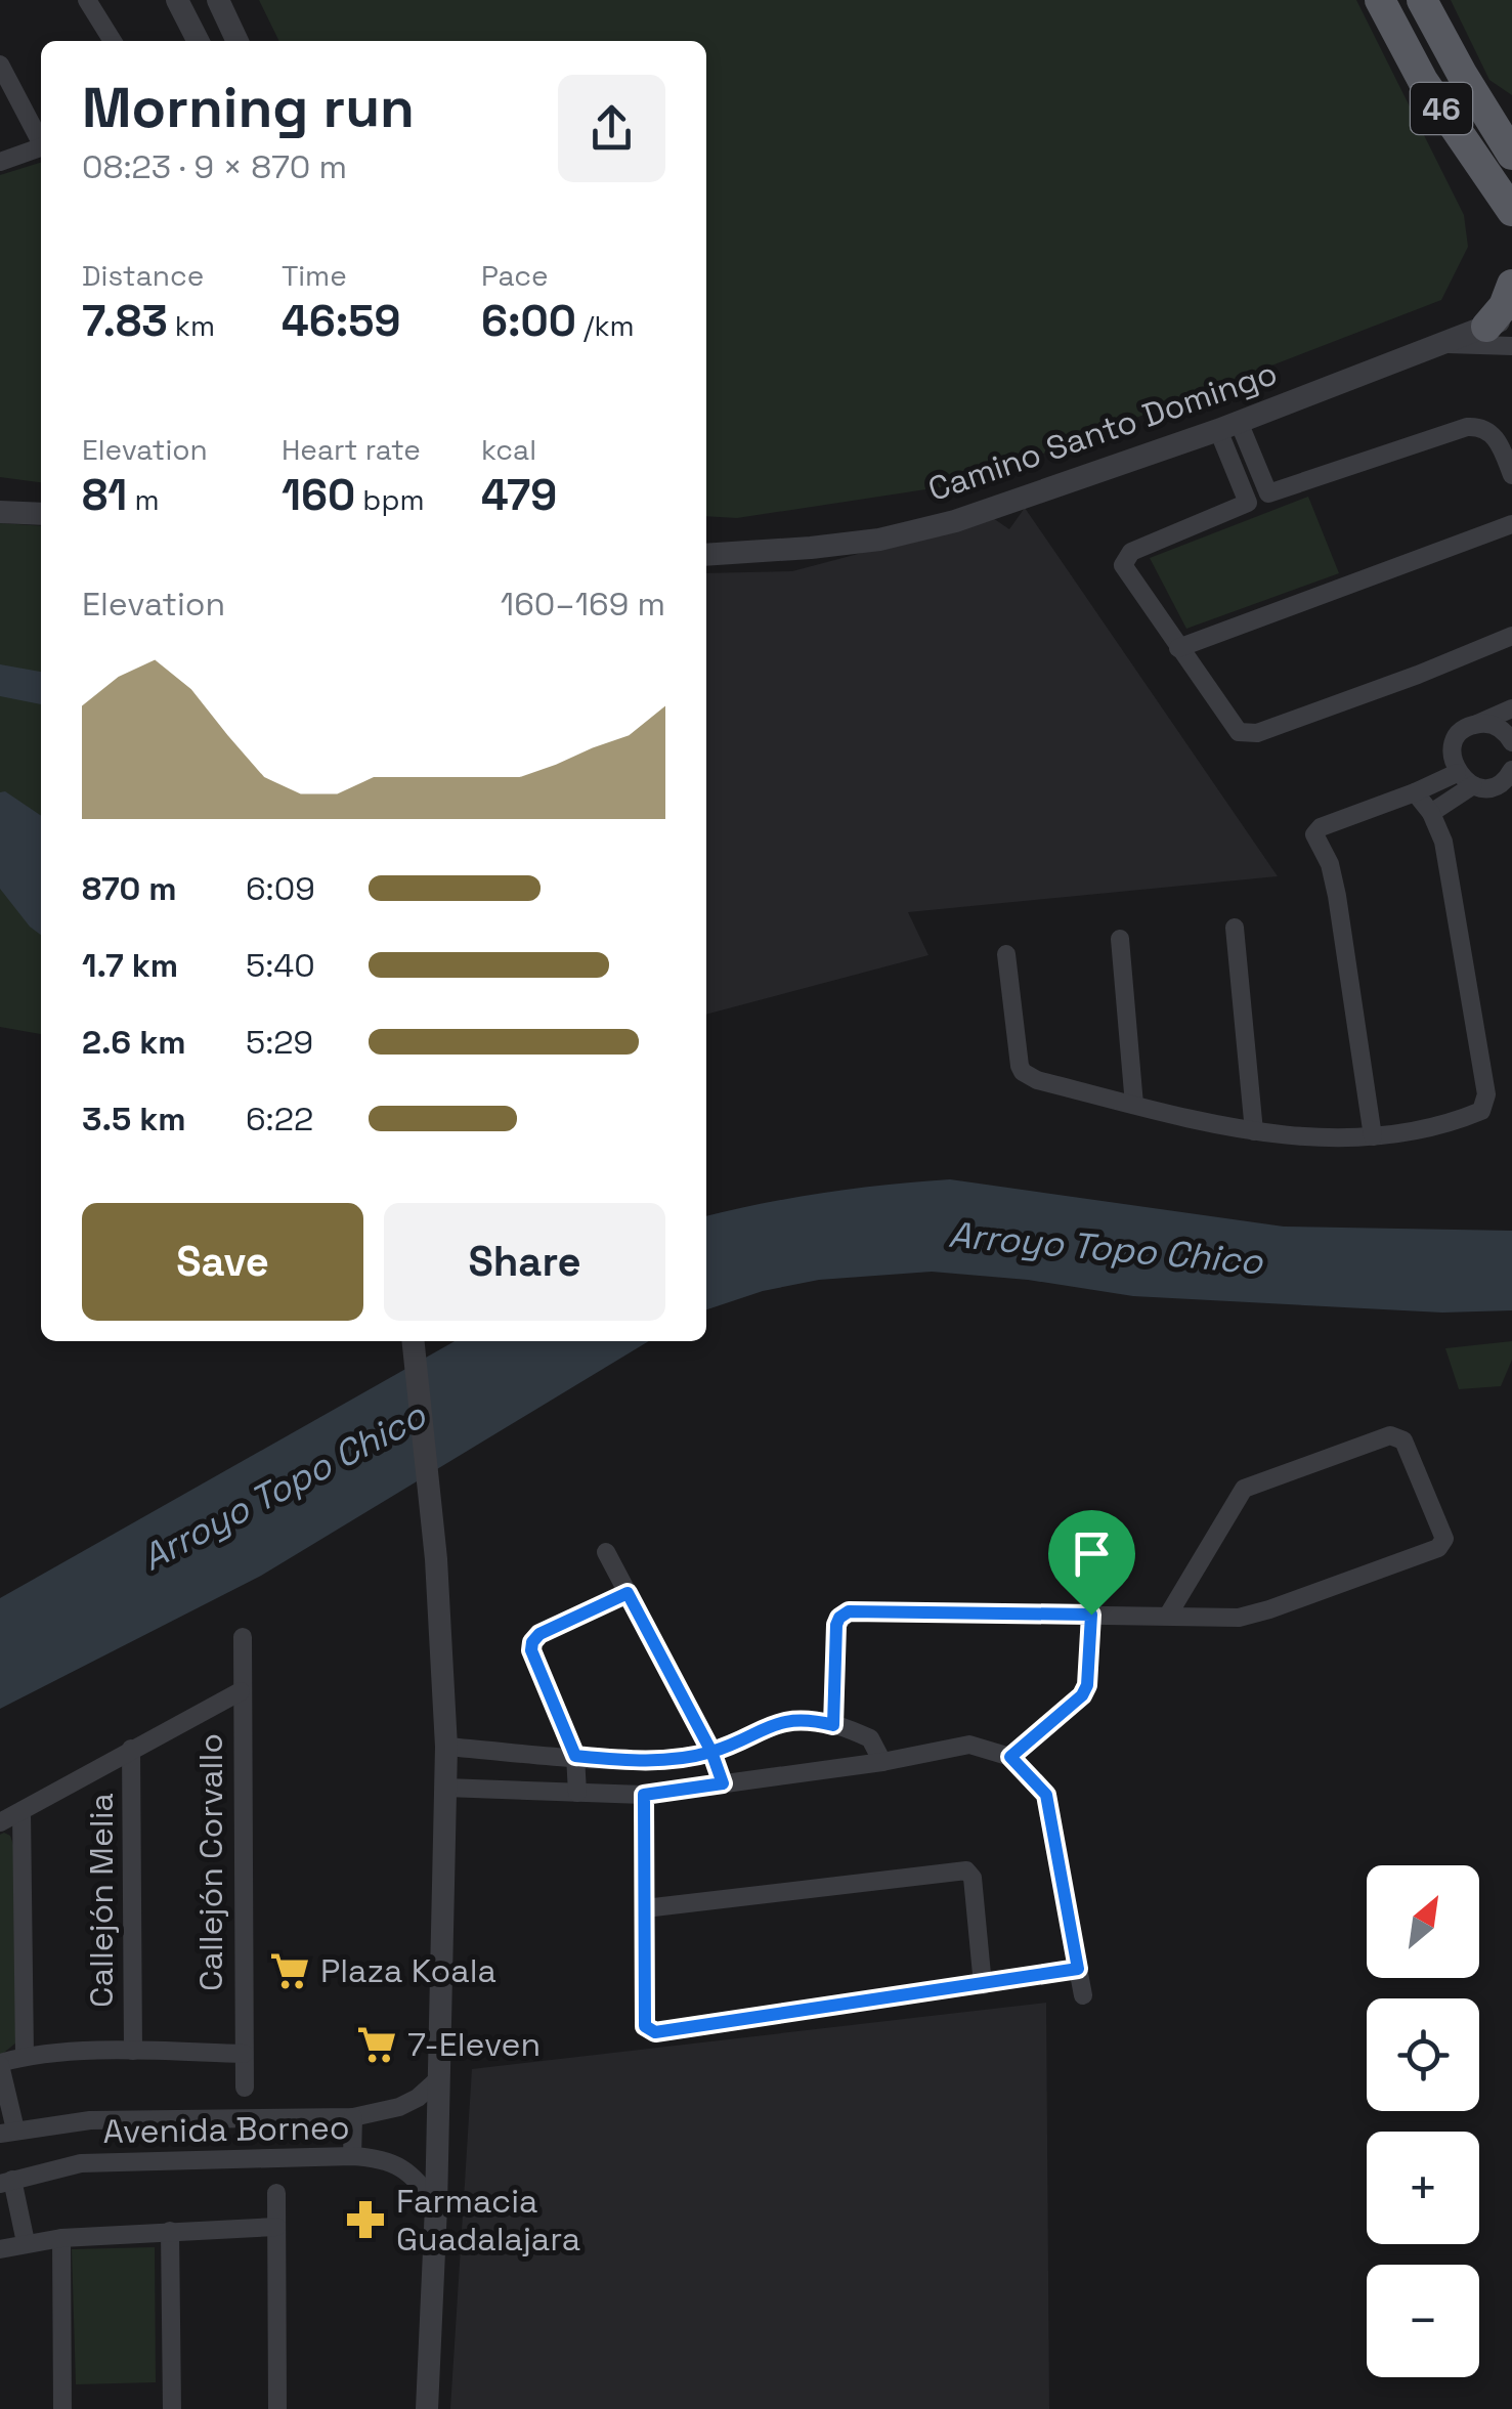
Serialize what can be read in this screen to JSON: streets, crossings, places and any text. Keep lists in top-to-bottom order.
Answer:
{
  "streets": {
    "main road": ["46"],
    "street": [
      "Camino Santo Domingo",
      "Callejón Corvallo",
      "Callejón Melia",
      "Avenida Borneo"
    ]
  },
  "water": ["Arroyo Topo Chico"],
  "places": {
    "supermarket": ["Plaza Koala", "7-Eleven"],
    "pharmacy": ["Farmacia Guadalajara"]
  },
  "north": "top right",
  "page": {
    "heading": ["Morning run", "08:23 · 9 × 870 m"],
    "stats": [
      ["Distance", "7.83 km"],
      ["Time", "46:59"],
      ["Pace", "6:00 /km"],
      ["Elevation", "81 m"],
      ["Heart rate", "160 bpm"],
      ["kcal", "479"]
    ],
    "chart": ["Elevation", "160–169 m"],
    "list": [
      {
        "name": "870 m",
        "note": "6:09"
      },
      {
        "name": "1.7 km",
        "note": "5:40"
      },
      {
        "name": "2.6 km",
        "note": "5:29"
      },
      {
        "name": "3.5 km",
        "note": "6:22"
      }
    ],
    "buttons": ["Save", "Share"],
    "map_buttons": ["+", "−"]
  }
}
